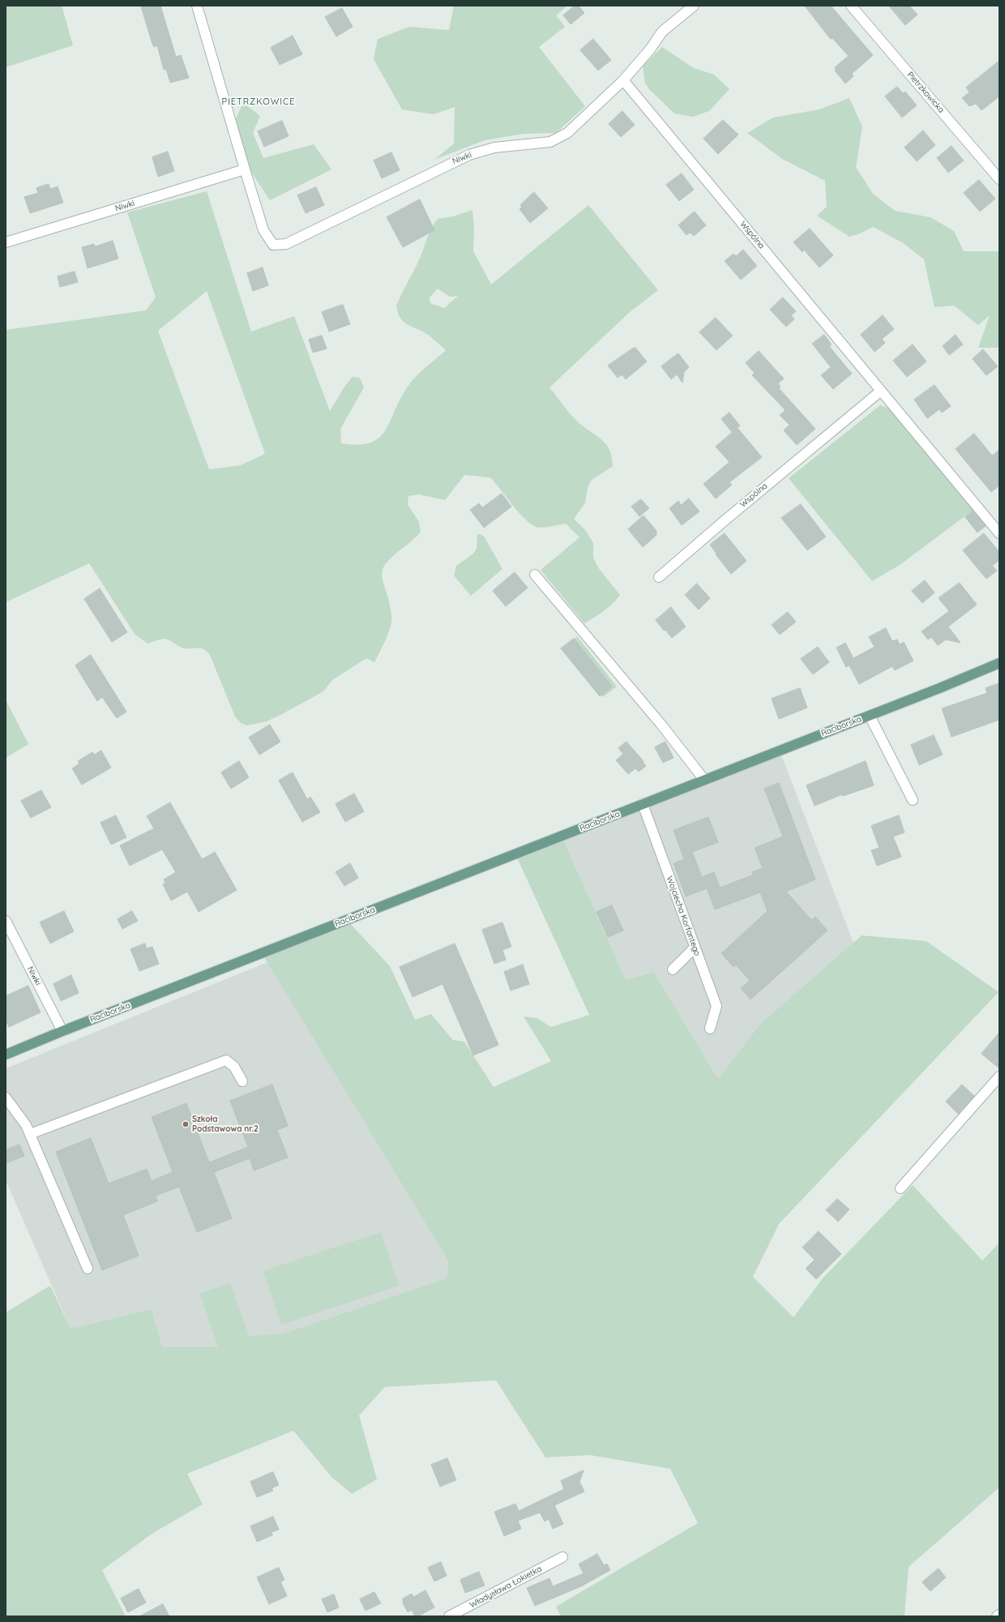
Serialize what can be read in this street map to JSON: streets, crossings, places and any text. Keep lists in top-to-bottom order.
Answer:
{
  "streets": {
    "main road": ["Raciborska"],
    "street": [
      "Pietrzkowicka",
      "Niwki",
      "Wspólna",
      "Wojciecha Korfantego",
      "Władysława Łokietka"
    ]
  },
  "crossings": [
    ["Niwki", "Wspólna"],
    ["Niwki", "Raciborska"],
    ["Raciborska", "Wojciecha Korfantego"]
  ],
  "districts": ["PIETRZKOWICE"],
  "places": ["Szkoła Podstawowa nr.2"]
}
